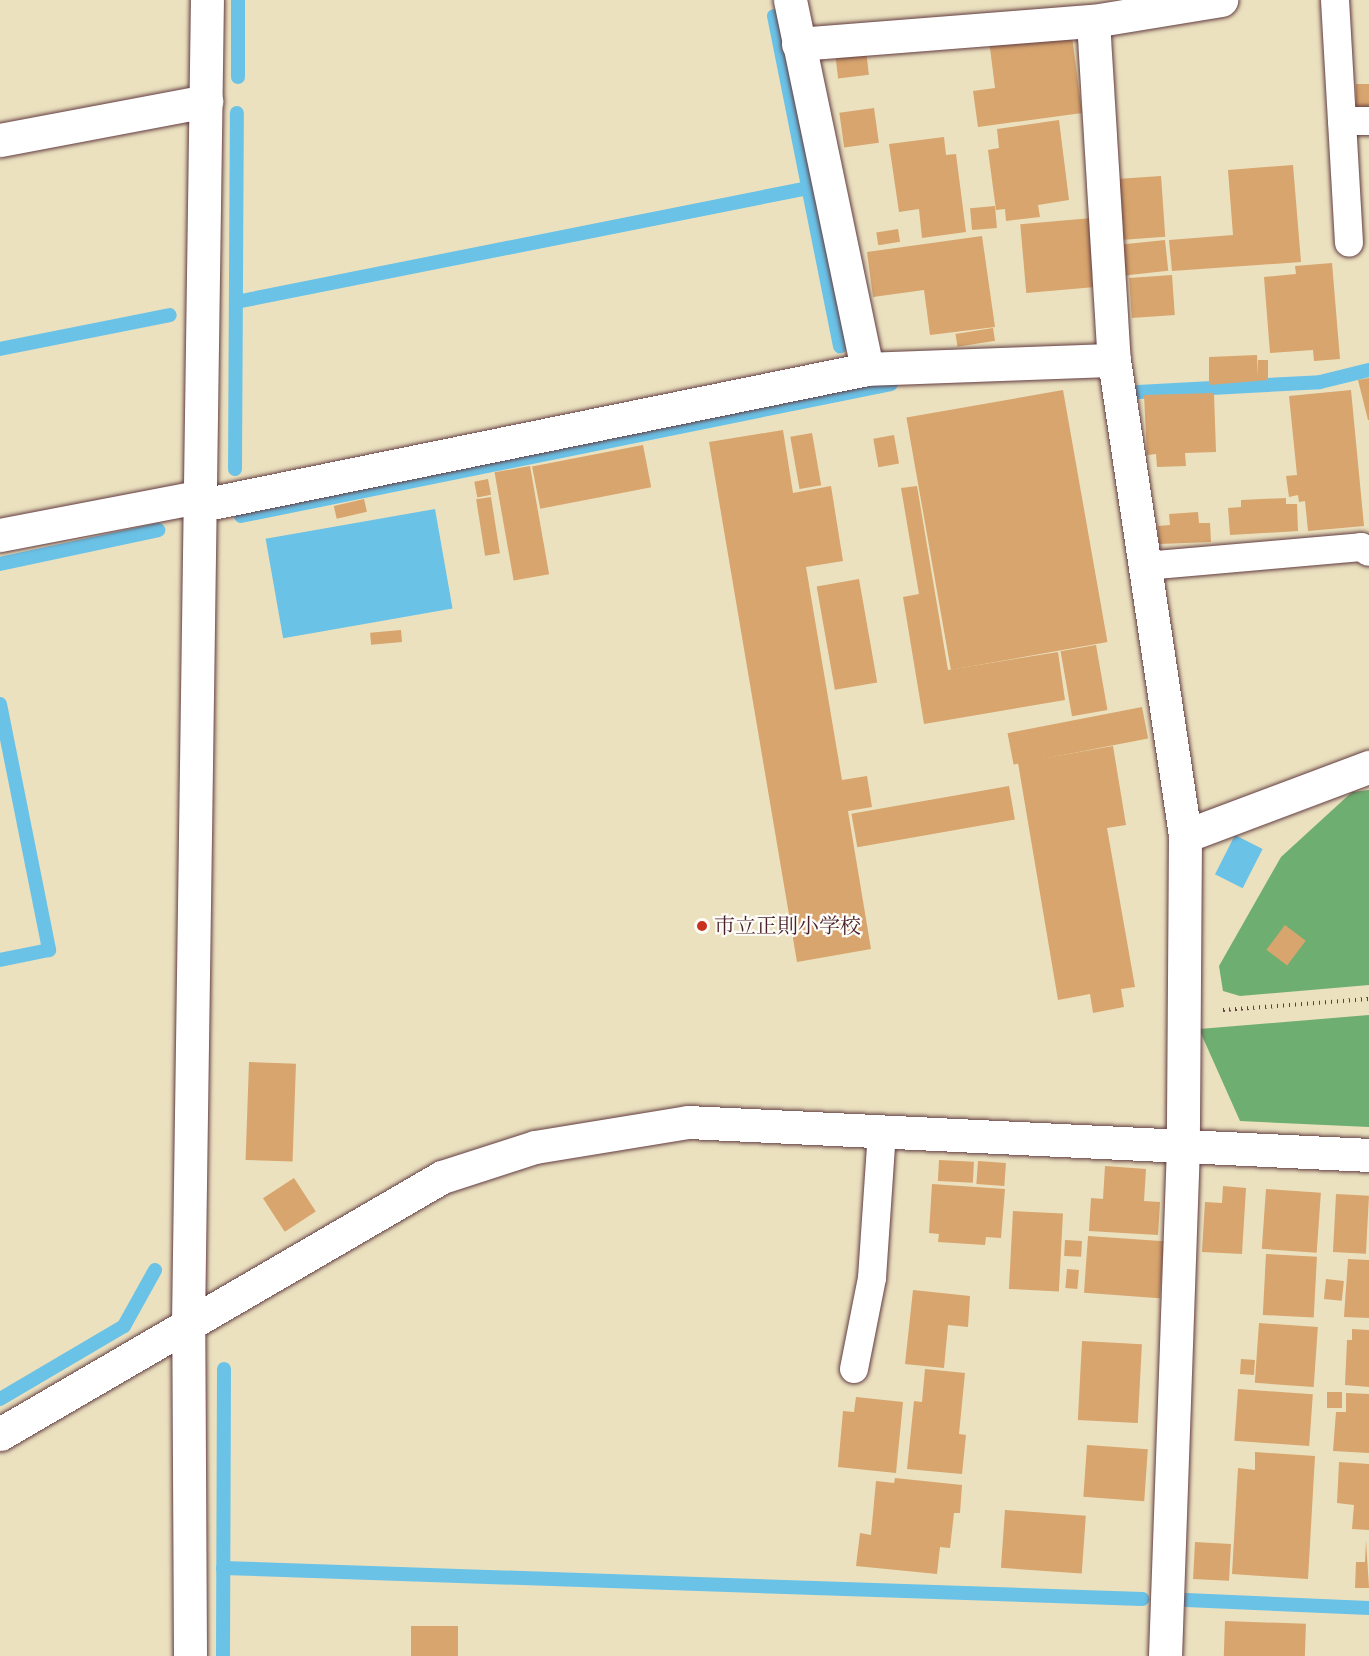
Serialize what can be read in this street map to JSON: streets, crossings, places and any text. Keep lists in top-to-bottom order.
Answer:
{
  "places": ["市立正則小学校"]
}
